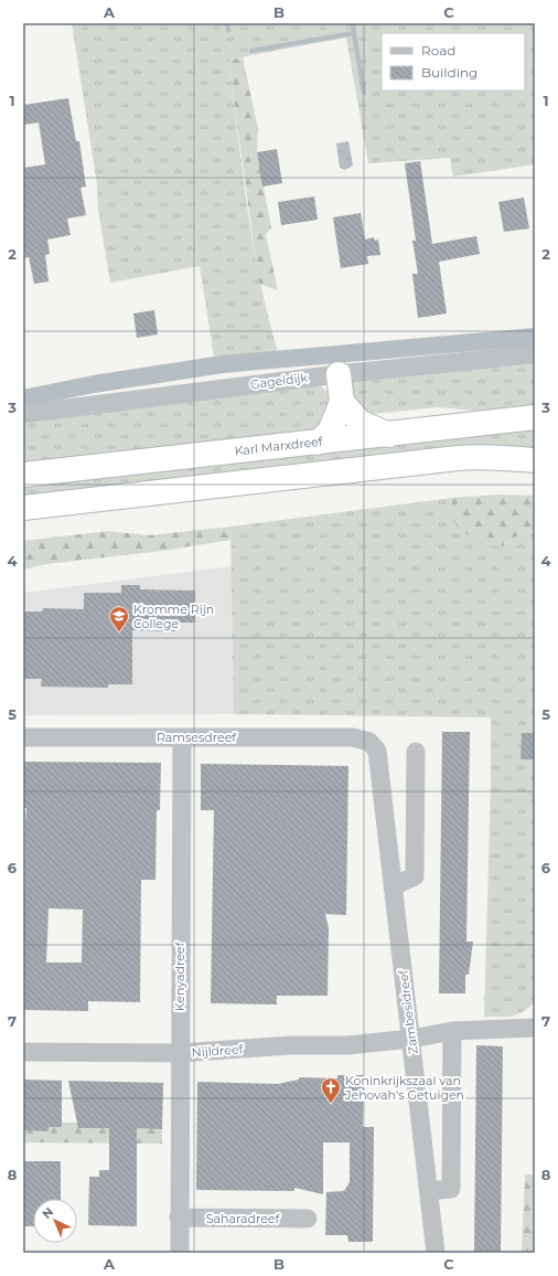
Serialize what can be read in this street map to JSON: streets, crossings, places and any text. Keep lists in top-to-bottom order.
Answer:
{
  "streets": {
    "highway": ["Karl Marxdreef"],
    "street": [
      "Gageldijk",
      "Ramsesdreef",
      "Kenyadreef",
      "Zambesidreef",
      "Nijldreef",
      "Saharadreef"
    ]
  },
  "crossings": [
    ["Ramsesdreef", "Kenyadreef"],
    ["Ramsesdreef", "Zambesidreef"],
    ["Kenyadreef", "Nijldreef"],
    ["Kenyadreef", "Saharadreef"],
    ["Zambesidreef", "Nijldreef"]
  ],
  "places": {
    "school or university": ["Kromme Rijn College"],
    "church": ["Koninkrijkszaal van Jehovah's Getuigen"]
  },
  "legend": ["Road", "Building"],
  "north": "top left",
  "grid": {
    "columns": ["A", "B", "C"],
    "rows": [
      "1",
      "2",
      "3",
      "4",
      "5",
      "6",
      "7",
      "8"
    ]
  }
}
